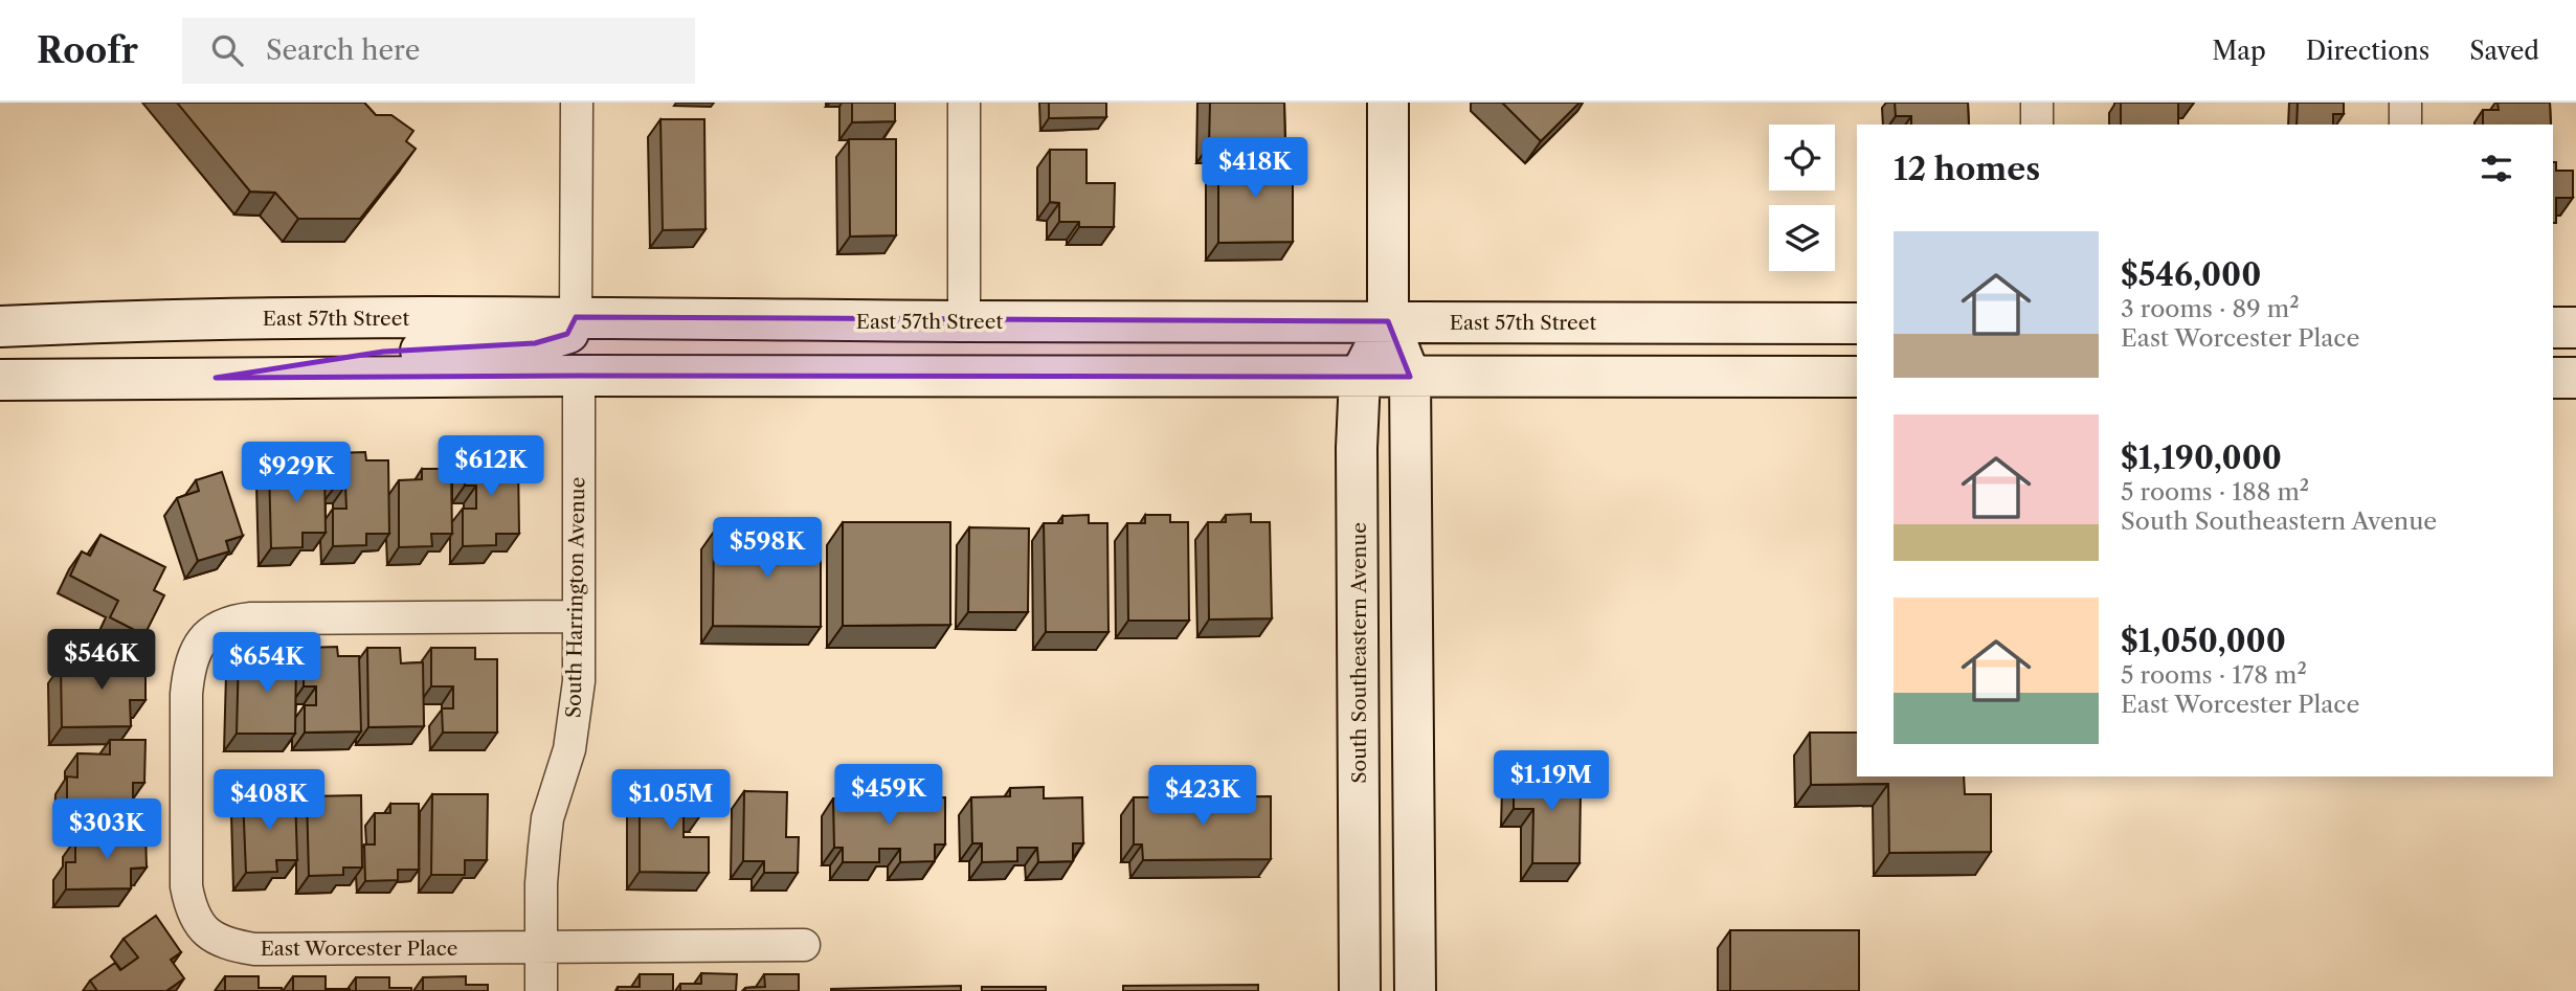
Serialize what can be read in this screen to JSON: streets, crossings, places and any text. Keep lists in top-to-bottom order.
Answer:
{
  "streets": {
    "main road": ["East 57th Street", "South Southeastern Avenue"],
    "street": ["South Harrington Avenue", "East Worcester Place"]
  },
  "crossings": [
    ["East 57th Street", "South Southeastern Avenue"],
    ["South Harrington Avenue", "East Worcester Place"]
  ],
  "page": {
    "header": "Roofr",
    "search": "Search here",
    "nav": ["Map", "Directions", "Saved"],
    "heading": "12 homes",
    "price": [
      "$418K",
      "$612K",
      "$929K",
      "$598K",
      "$546K",
      "$654K",
      "$1.19M",
      "$459K",
      "$423K",
      "$408K",
      "$1.05M",
      "$303K"
    ],
    "list": [
      {
        "name": "$546,000",
        "note": "3 rooms · 89 m² · East Worcester Place"
      },
      {
        "name": "$1,190,000",
        "note": "5 rooms · 188 m² · South Southeastern Avenue"
      },
      {
        "name": "$1,050,000",
        "note": "5 rooms · 178 m² · East Worcester Place"
      }
    ]
  }
}
